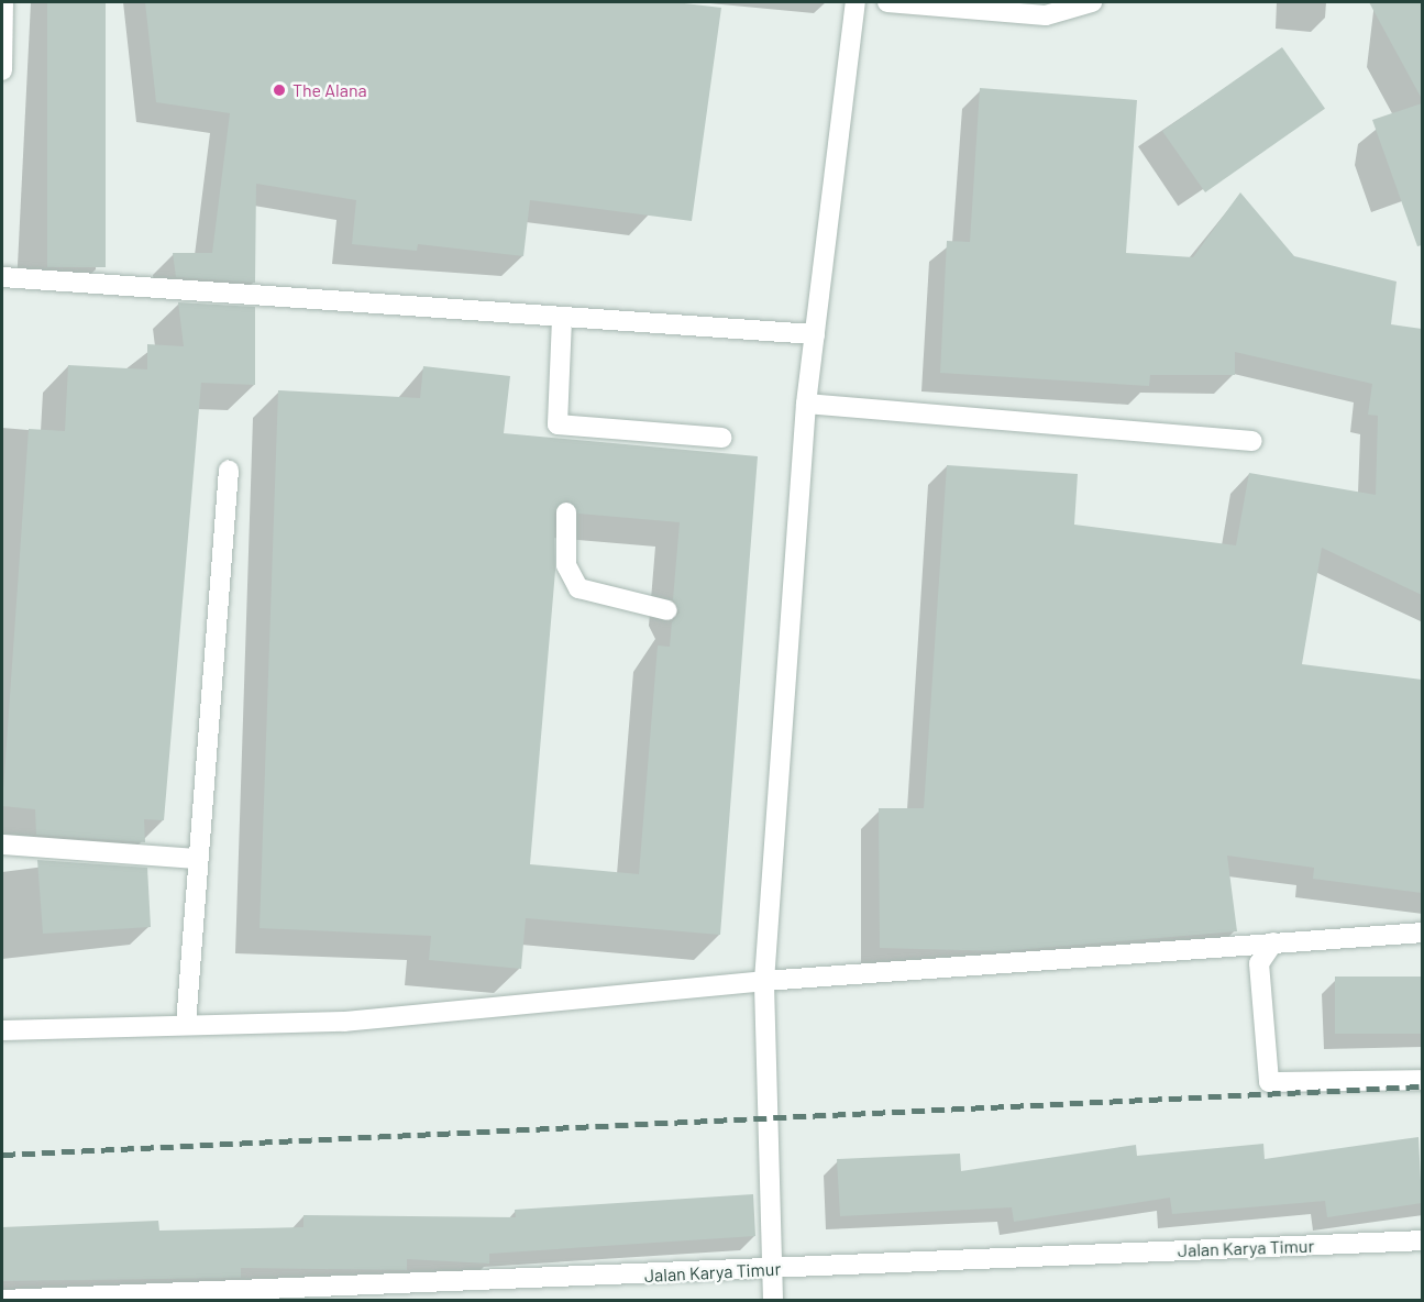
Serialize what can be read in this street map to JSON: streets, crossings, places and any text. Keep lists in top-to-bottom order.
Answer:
{
  "streets": {
    "street": ["Jalan Karya Timur"]
  },
  "places": ["The Alana"]
}
